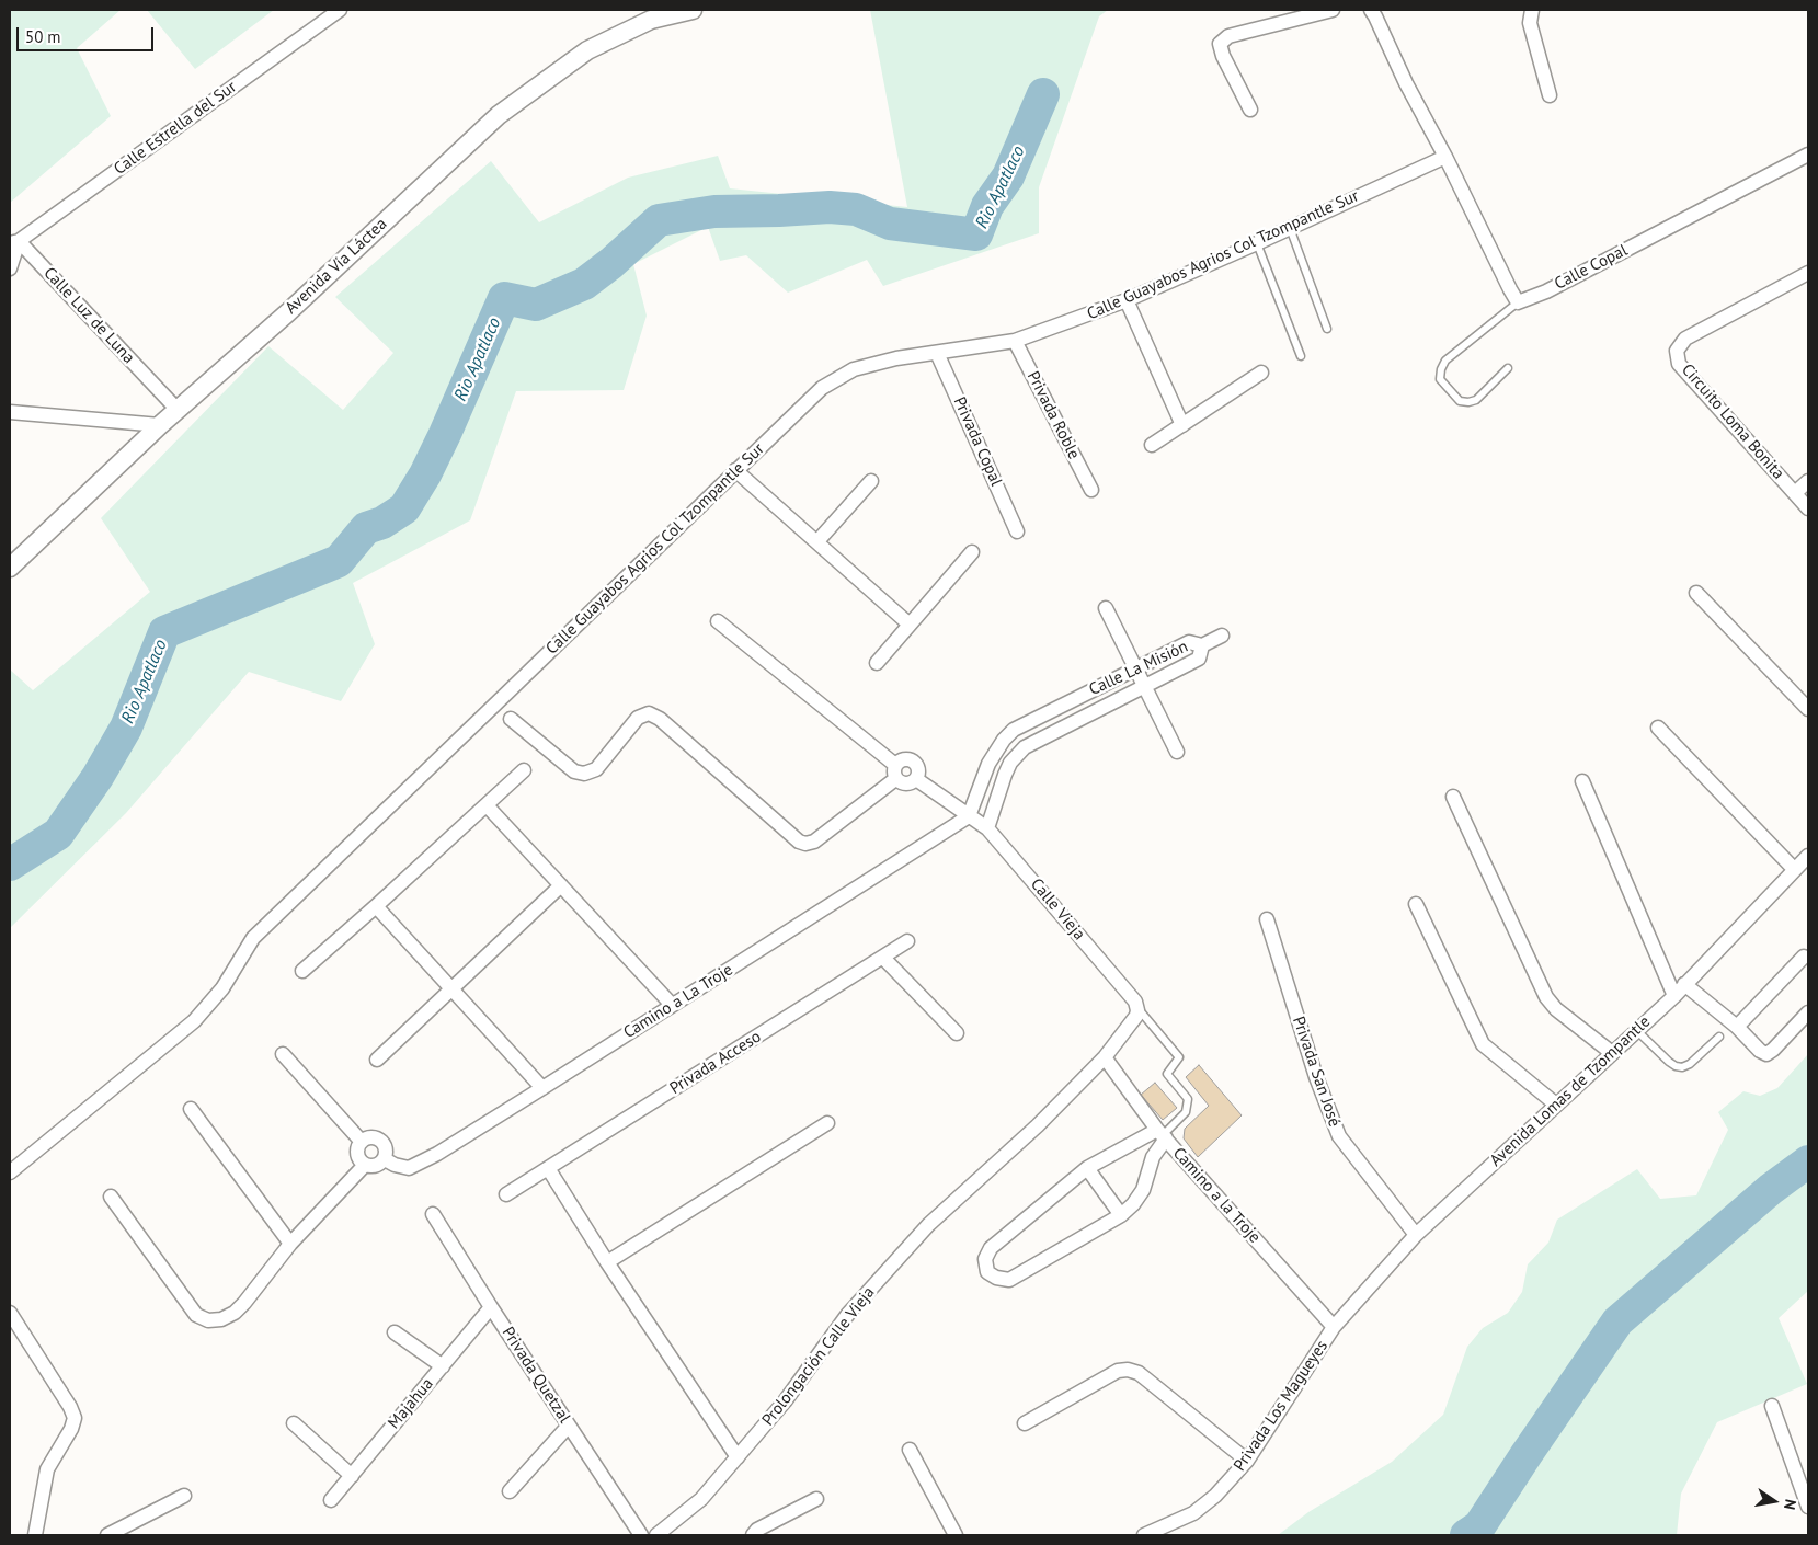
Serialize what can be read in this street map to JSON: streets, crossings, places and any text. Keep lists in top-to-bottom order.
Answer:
{
  "streets": {
    "street": [
      "Calle Estrella del Sur",
      "Calle Guayabos Agrios Col Tzompantle Sur",
      "Avenida Vía Láctea",
      "Calle Copal",
      "Calle Luz de Luna",
      "Privada Roble",
      "Circuito Loma Bonita",
      "Privada Copal",
      "Calle La Misión",
      "Calle Vieja",
      "Camino a La Troje",
      "Privada Acceso",
      "Privada San José",
      "Avenida Lomas de Tzompantle",
      "Camino a la Troje",
      "Prolongación Calle Vieja",
      "Privada Quetzal",
      "Majahua",
      "Privada Los Magueyes"
    ]
  },
  "crossings": [
    ["Calle Estrella del Sur", "Calle Luz de Luna"],
    ["Calle Guayabos Agrios Col Tzompantle Sur", "Privada Roble"],
    ["Calle Guayabos Agrios Col Tzompantle Sur", "Privada Copal"],
    ["Avenida Vía Láctea", "Calle Luz de Luna"],
    ["Calle La Misión", "Calle Vieja"],
    ["Calle La Misión", "Camino a La Troje"],
    ["Calle Vieja", "Camino a La Troje"],
    ["Calle Vieja", "Prolongación Calle Vieja"],
    ["Privada San José", "Avenida Lomas de Tzompantle"],
    ["Avenida Lomas de Tzompantle", "Camino a la Troje"],
    ["Avenida Lomas de Tzompantle", "Privada Los Magueyes"],
    ["Camino a la Troje", "Prolongación Calle Vieja"],
    ["Camino a la Troje", "Privada Los Magueyes"],
    ["Privada Quetzal", "Majahua"]
  ],
  "water": ["Rio Apatlaco"],
  "scale_bar": "50 m",
  "north": "right"
}
